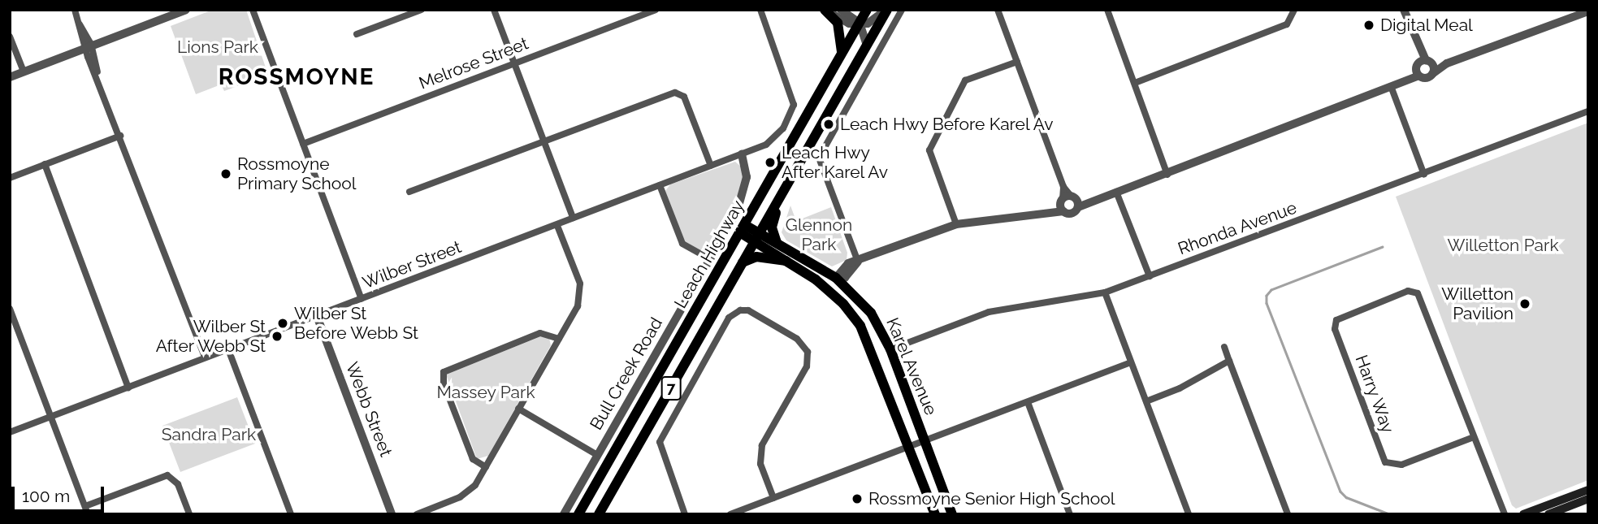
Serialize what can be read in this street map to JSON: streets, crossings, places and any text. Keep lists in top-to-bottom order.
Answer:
{
  "streets": {
    "main road": ["Leach Highway", "Karel Avenue", "7"],
    "street": [
      "Melrose Street",
      "Rhonda Avenue",
      "Wilber Street",
      "Bull Creek Road",
      "Harry Way",
      "Webb Street"
    ]
  },
  "crossings": [
    ["Rhonda Avenue", "Karel Avenue"],
    ["Leach Highway", "Karel Avenue"],
    ["Wilber Street", "Bull Creek Road"],
    ["Wilber Street", "Webb Street"]
  ],
  "districts": ["ROSSMOYNE"],
  "parks": [
    "Lions Park",
    "Glennon Park",
    "Willetton Park",
    "Massey Park",
    "Sandra Park"
  ],
  "places": [
    "Digital Meal",
    "Leach Hwy Before Karel Av",
    "Leach Hwy After Karel Av",
    "Rossmoyne Primary School",
    "Willetton Pavilion",
    "Wilber St Before Webb St",
    "Wilber St After Webb St",
    "Rossmoyne Senior High School"
  ],
  "scale_bar": "100 m"
}
